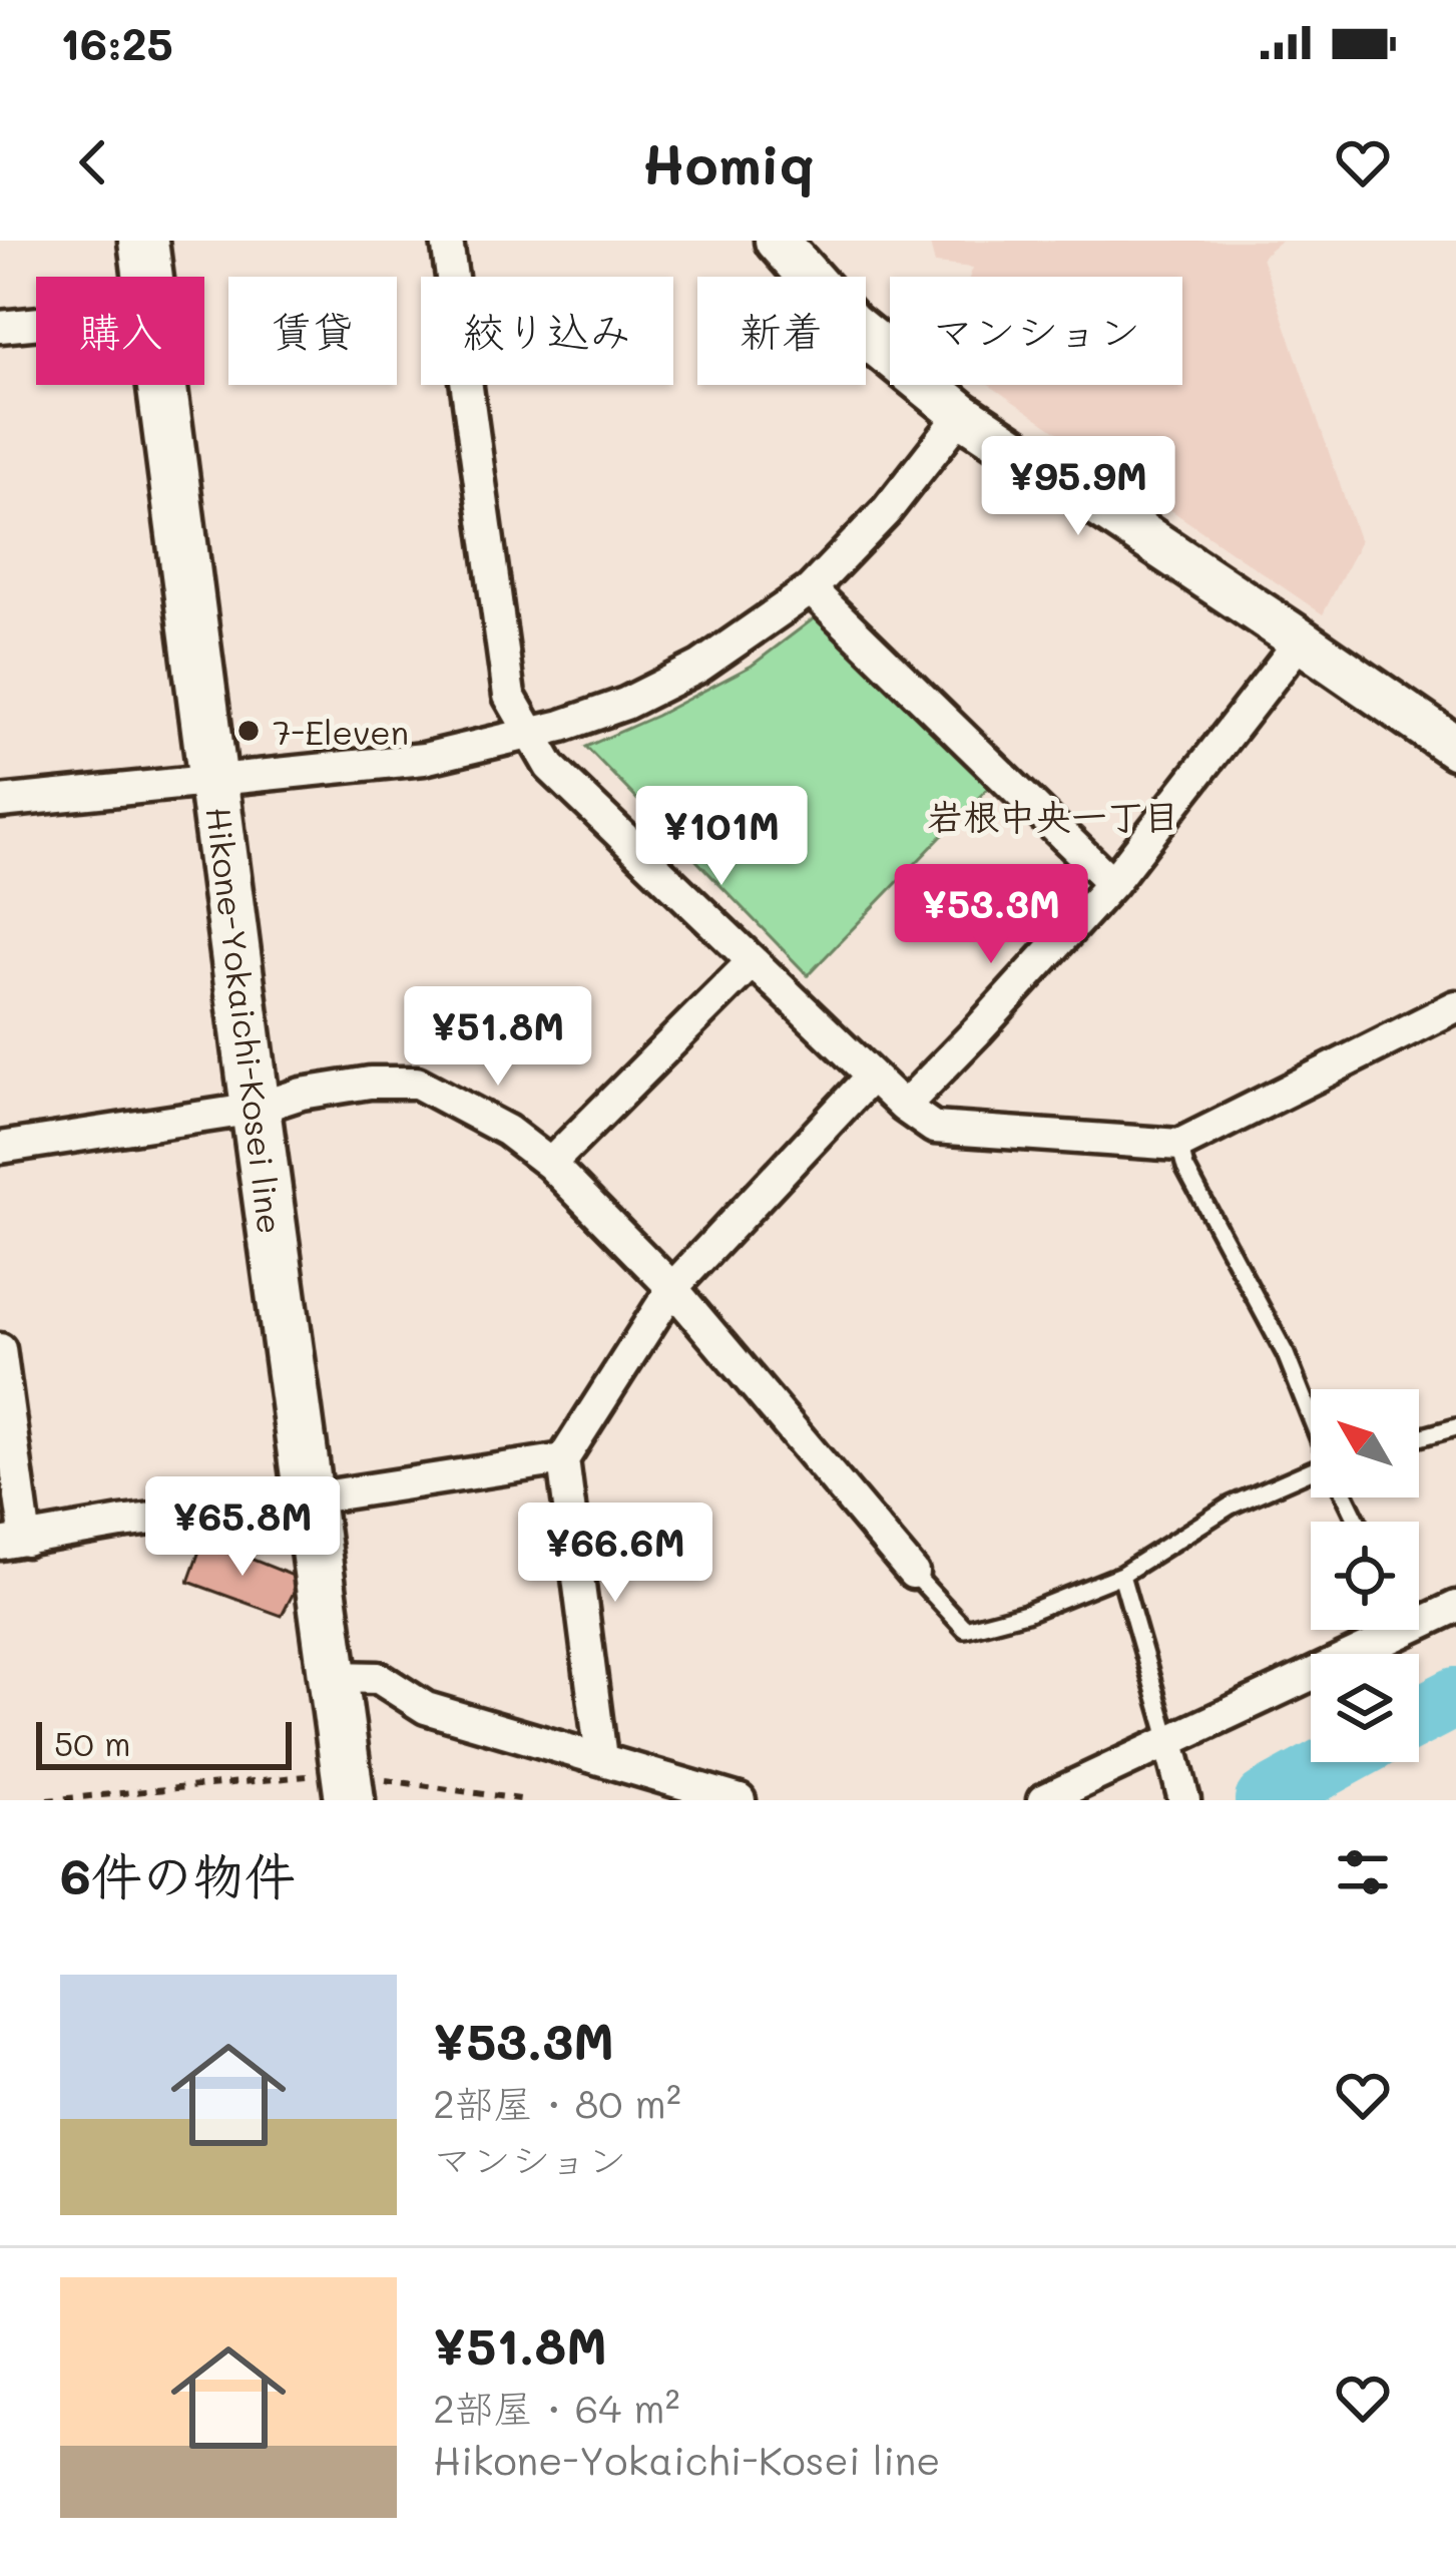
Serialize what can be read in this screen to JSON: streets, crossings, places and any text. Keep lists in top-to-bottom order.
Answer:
{
  "streets": {
    "main road": ["Hikone-Yokaichi-Kosei line"]
  },
  "districts": ["岩根中央一丁目"],
  "places": ["7-Eleven"],
  "scale_bar": "50 m",
  "north": "top left",
  "page": {
    "status": "16:25",
    "header": "Homiq",
    "chip": [
      "購入",
      "賃貸",
      "絞り込み",
      "新着",
      "マンション"
    ],
    "price": [
      "¥95.9M",
      "¥101M",
      "¥53.3M",
      "¥51.8M",
      "¥65.8M",
      "¥66.6M"
    ],
    "scale": "50 m",
    "heading": "6件の物件",
    "list": [
      {
        "name": "¥53.3M",
        "note": "2部屋 · 80 m² · マンション"
      },
      {
        "name": "¥51.8M",
        "note": "2部屋 · 64 m² · Hikone-Yokaichi-Kosei line"
      }
    ]
  }
}
